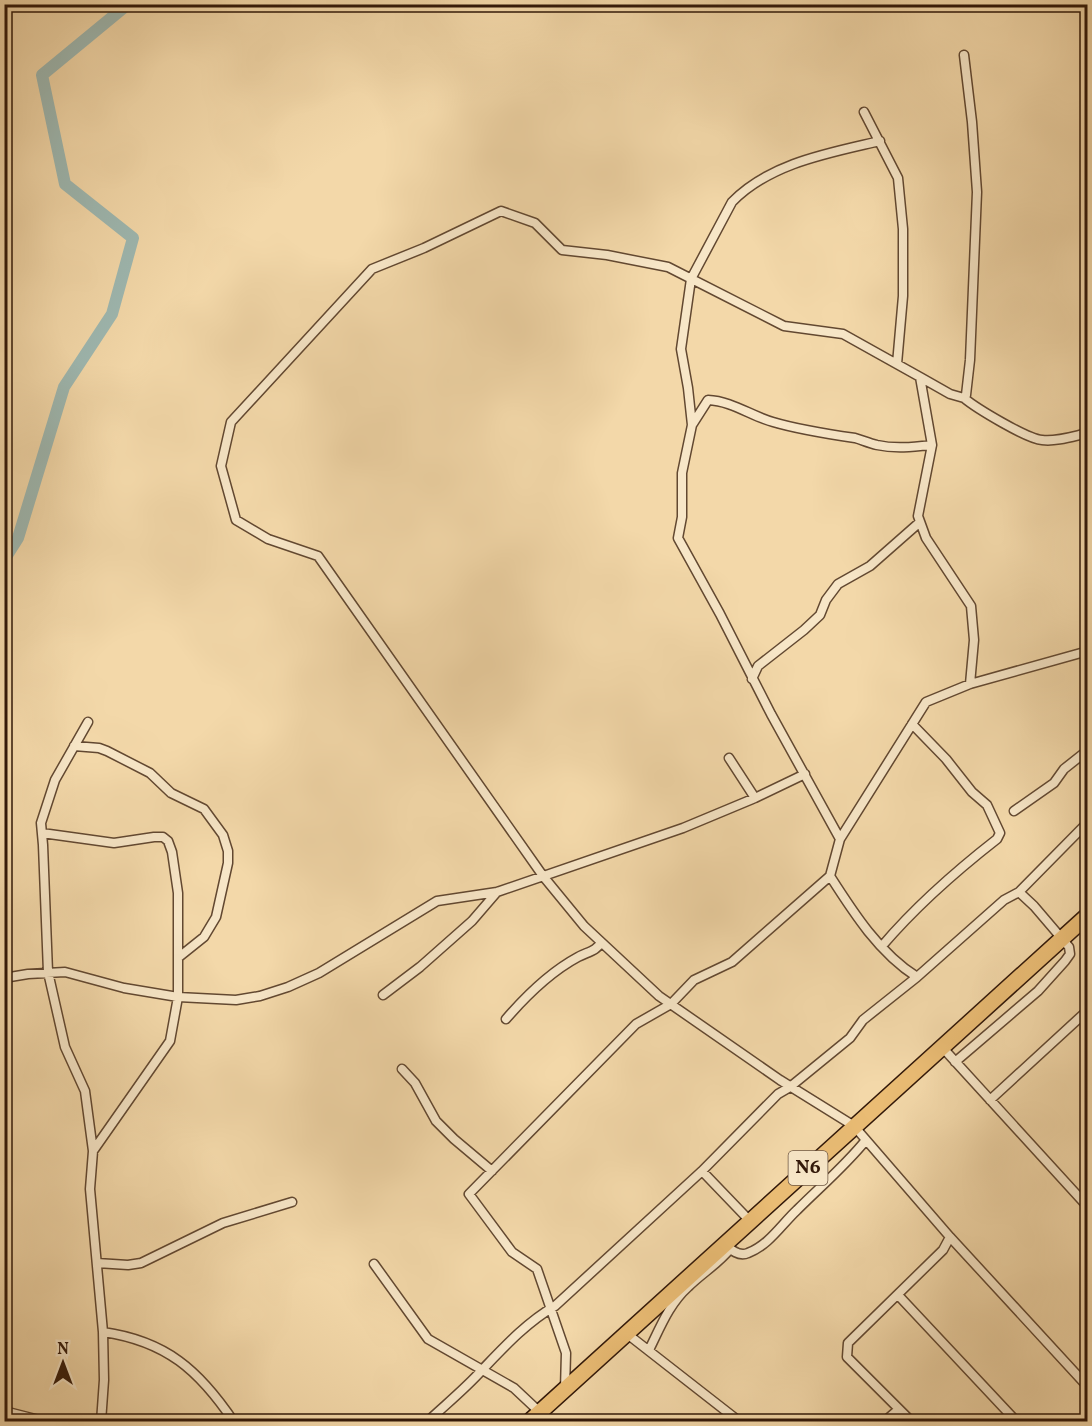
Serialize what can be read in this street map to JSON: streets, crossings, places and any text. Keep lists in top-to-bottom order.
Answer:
{
  "streets": {
    "highway": ["N6"]
  },
  "north": "top"
}
